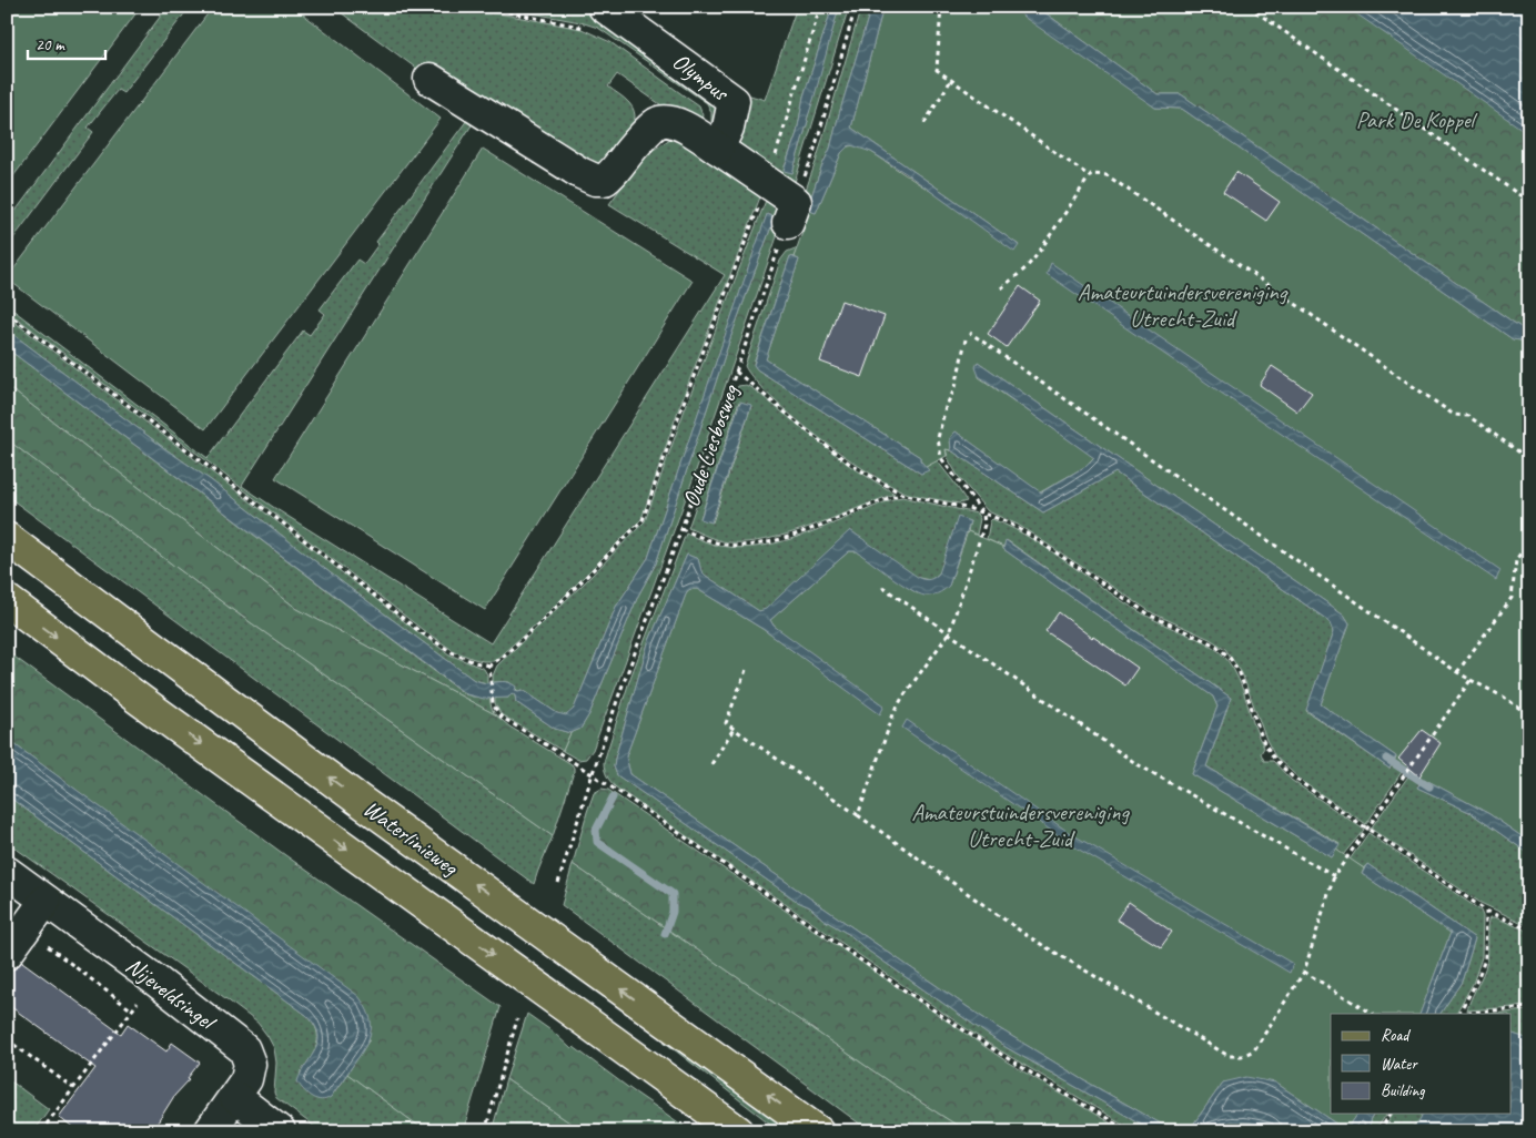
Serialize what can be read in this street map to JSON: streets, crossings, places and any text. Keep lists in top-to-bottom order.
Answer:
{
  "streets": {
    "main road": ["Waterlinieweg"],
    "street": ["Olympus", "Nijeveldsingel"],
    "path": ["Oude Liesbosweg"]
  },
  "parks": ["Park De Koppel", "Amateurtuindersvereniging Utrecht-Zuid", "Amateurstuindersvereniging Utrecht-Zuid"],
  "legend": ["Road", "Water", "Building"],
  "scale_bar": "20 m"
}
